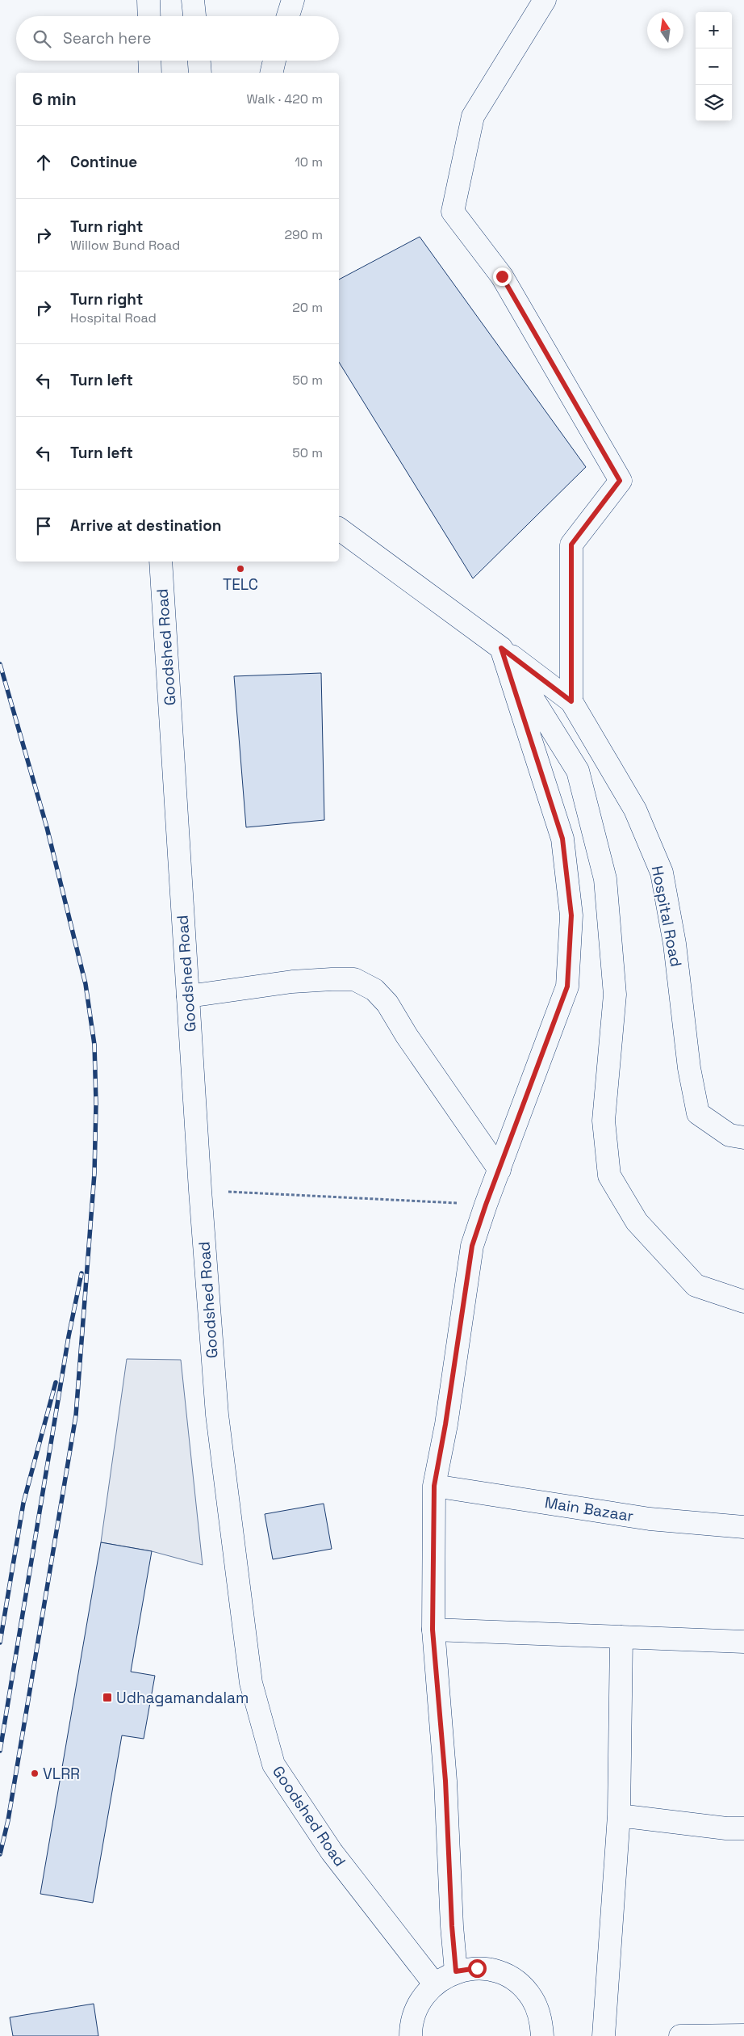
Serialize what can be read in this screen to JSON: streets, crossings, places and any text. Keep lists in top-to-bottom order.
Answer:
{
  "streets": {
    "street": ["Goodshed Road", "Hospital Road", "Main Bazaar"]
  },
  "places": {
    "other": ["TELC", "VLRR"],
    "transit": ["Udhagamandalam"]
  },
  "north": "top",
  "page": {
    "map_buttons": ["+", "−"],
    "search": "Search here",
    "heading": ["6 min", "Walk · 420 m"],
    "list": [
      ["Continue", "10 m"],
      ["Turn right", "Willow Bund Road", "290 m"],
      ["Turn right", "Hospital Road", "20 m"],
      ["Turn left", "50 m"],
      ["Turn left", "50 m"],
      "Arrive at destination"
    ]
  }
}
